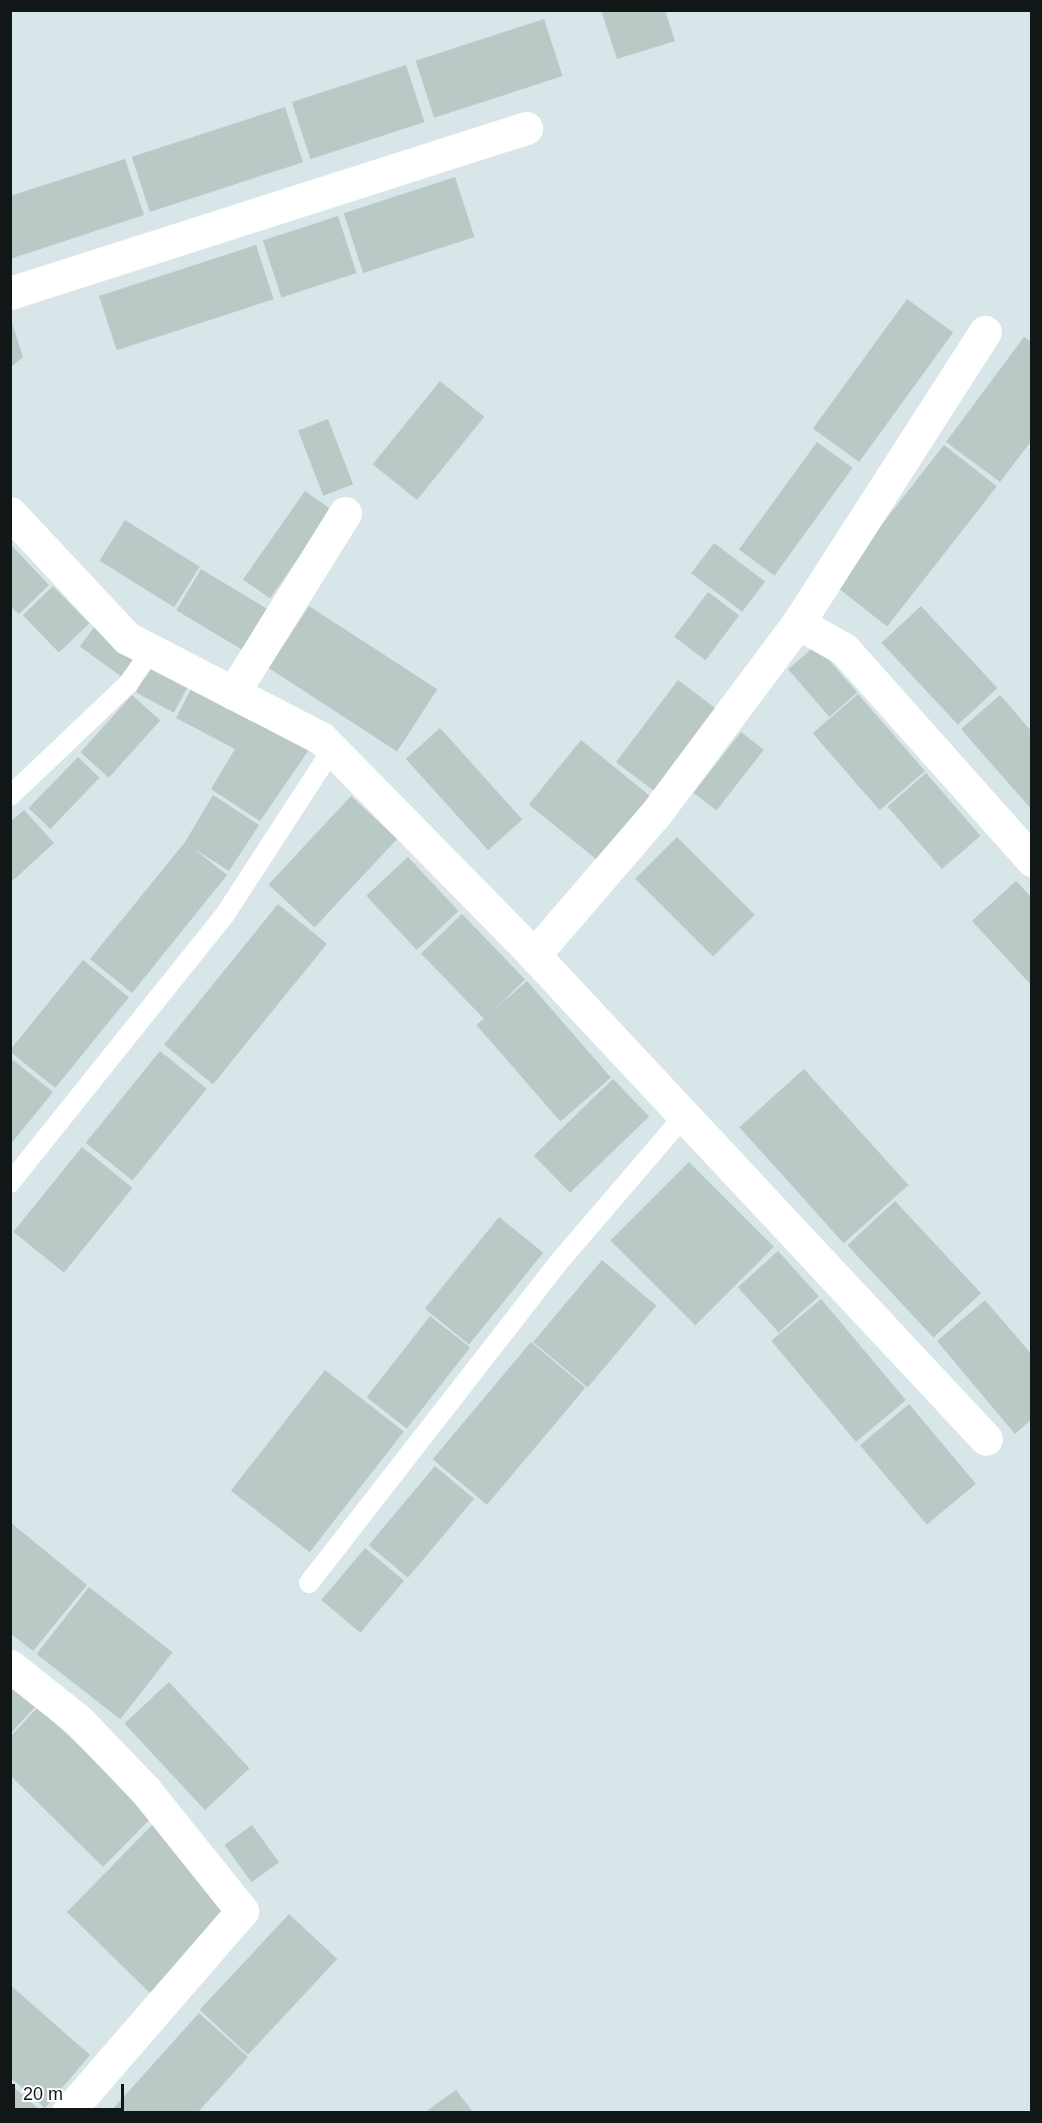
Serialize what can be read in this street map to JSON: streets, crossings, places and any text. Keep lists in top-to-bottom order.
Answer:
{
  "scale_bar": "20 m"
}
